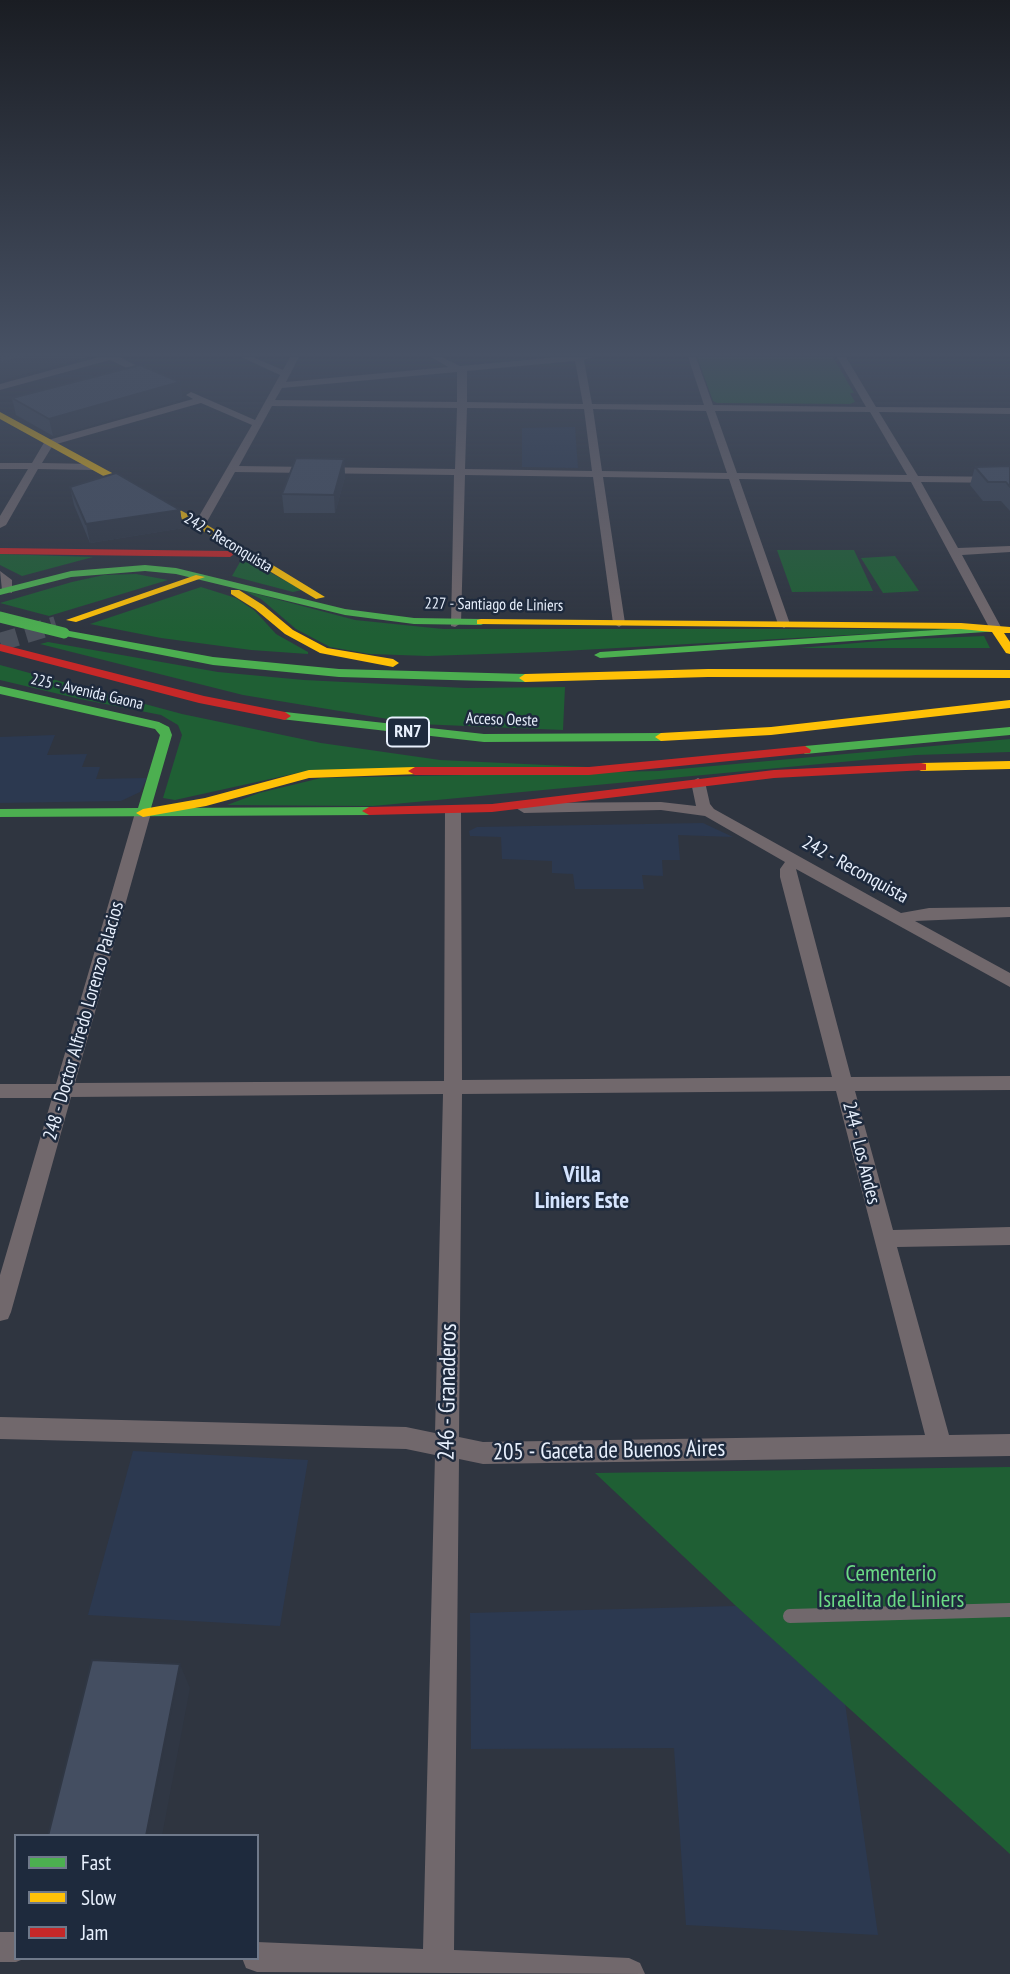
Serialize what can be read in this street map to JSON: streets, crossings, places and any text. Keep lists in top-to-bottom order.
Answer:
{
  "streets": {
    "main road": [
      "242 - Reconquista",
      "227 - Santiago de Liniers",
      "225 - Avenida Gaona",
      "Acceso Oeste",
      "RN7",
      "248 - Doctor Alfredo Lorenzo Palacios"
    ],
    "street": ["244 - Los Andes", "246 - Granaderos", "205 - Gaceta de Buenos Aires"]
  },
  "crossings": [
    ["242 - Reconquista", "227 - Santiago de Liniers"],
    ["242 - Reconquista", "244 - Los Andes"],
    ["225 - Avenida Gaona", "248 - Doctor Alfredo Lorenzo Palacios"],
    ["244 - Los Andes", "205 - Gaceta de Buenos Aires"],
    ["246 - Granaderos", "205 - Gaceta de Buenos Aires"]
  ],
  "districts": ["Villa Liniers Este"],
  "parks": ["Cementerio Israelita de Liniers"],
  "legend": ["Fast", "Slow", "Jam"]
}
